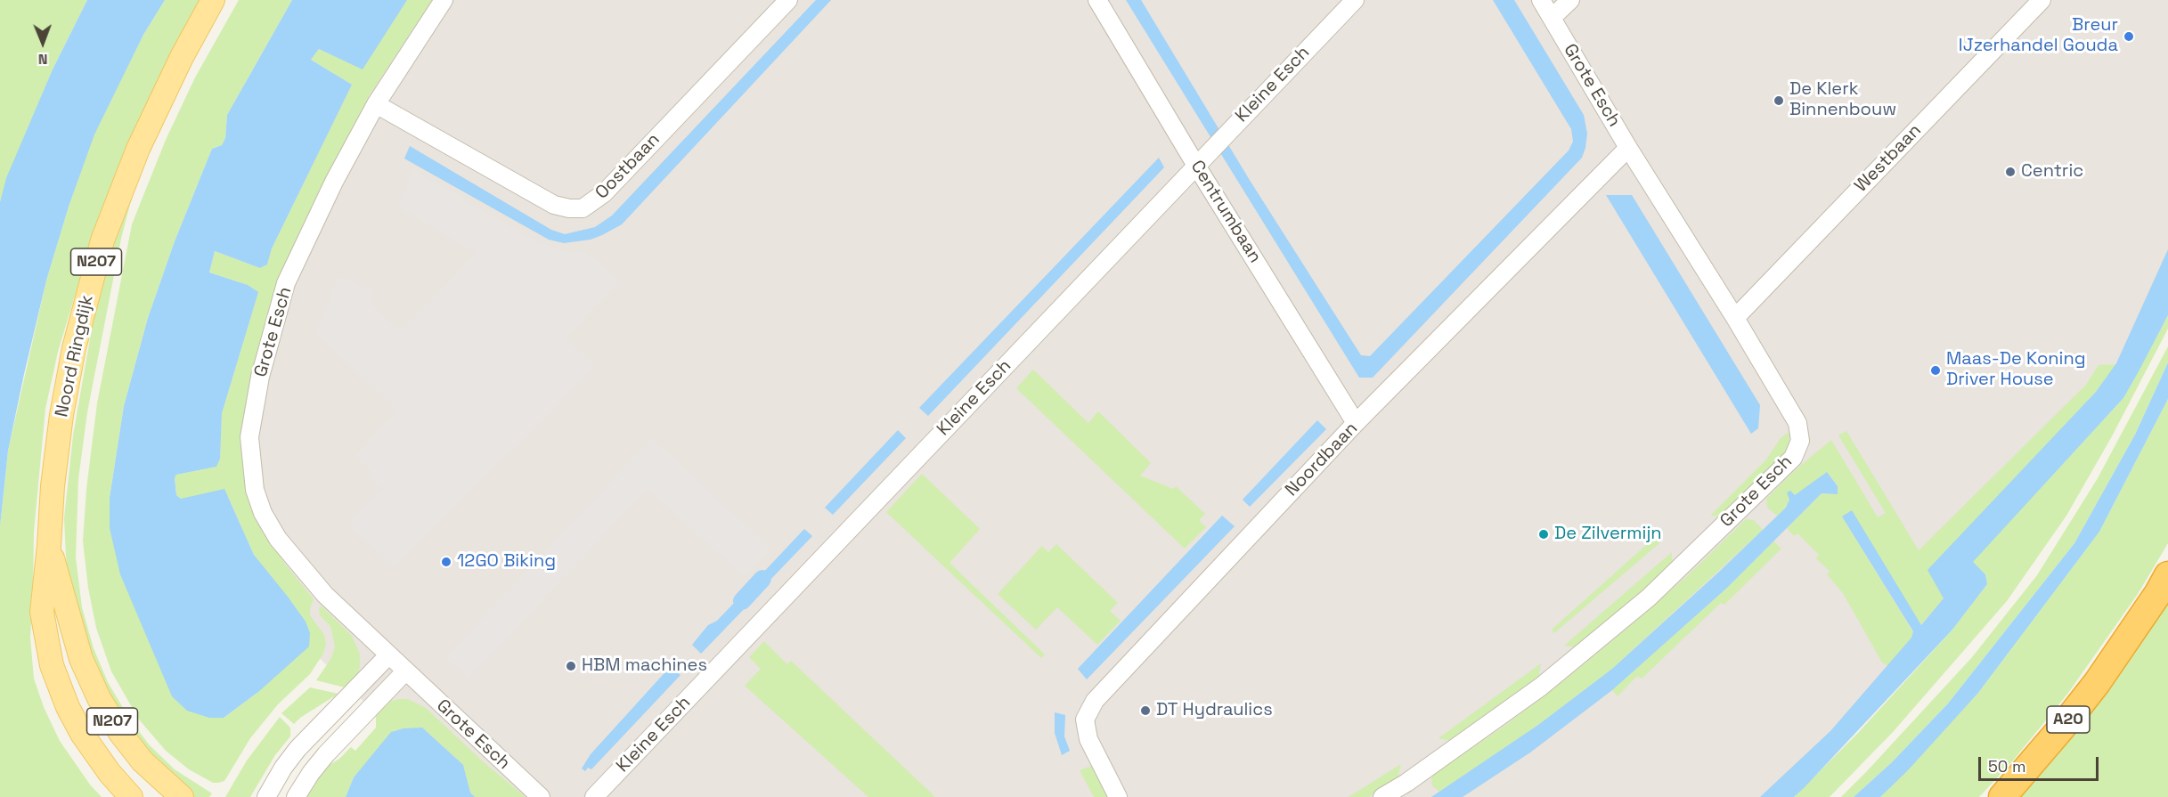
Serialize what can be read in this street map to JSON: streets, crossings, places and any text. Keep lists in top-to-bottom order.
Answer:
{
  "streets": {
    "highway": ["A20"],
    "main road": ["N207", "Noord Ringdijk"],
    "street": [
      "Kleine Esch",
      "Grote Esch",
      "Westbaan",
      "Oostbaan",
      "Centrumbaan",
      "Noordbaan"
    ]
  },
  "crossings": [
    ["Kleine Esch", "Centrumbaan"],
    ["Grote Esch", "Westbaan"],
    ["Grote Esch", "Oostbaan"],
    ["Grote Esch", "Noordbaan"],
    ["Centrumbaan", "Noordbaan"]
  ],
  "places": [
    "Breur IJzerhandel Gouda",
    "De Klerk Binnenbouw",
    "Centric",
    "Maas-De Koning Driver House",
    "De Zilvermijn",
    "12GO Biking",
    "HBM machines",
    "DT Hydraulics"
  ],
  "scale_bar": "50 m",
  "north": "bottom"
}
